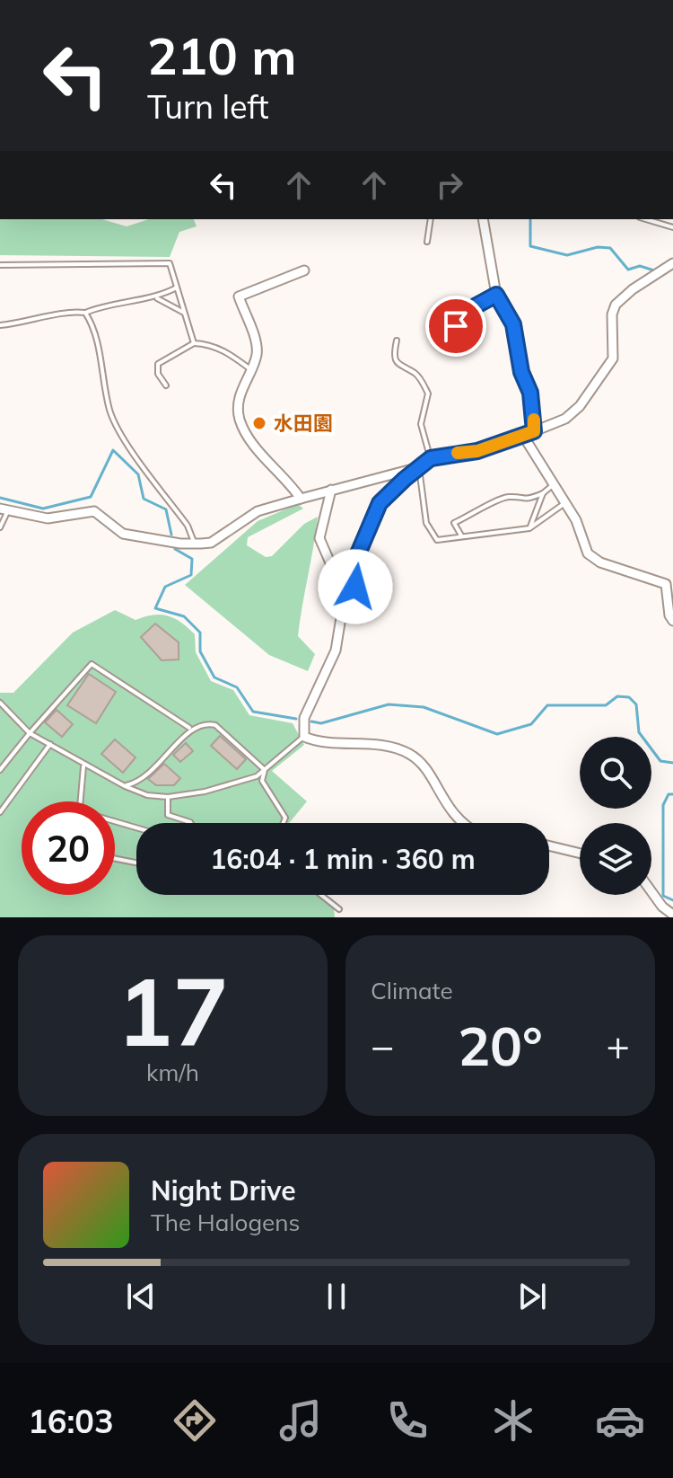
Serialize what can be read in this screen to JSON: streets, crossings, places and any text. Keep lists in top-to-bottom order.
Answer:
{
  "places": ["水田園"],
  "page": {
    "turn": ["210 m", "Turn left"],
    "limit": "20",
    "trip": "16:04 · 1 min · 360 m",
    "tile": [
      ["17", "km/h"],
      "Climate"
    ],
    "heat": ["−", "20°", "+"],
    "song": ["Night Drive", "The Halogens"],
    "tabs": "16:03"
  }
}
